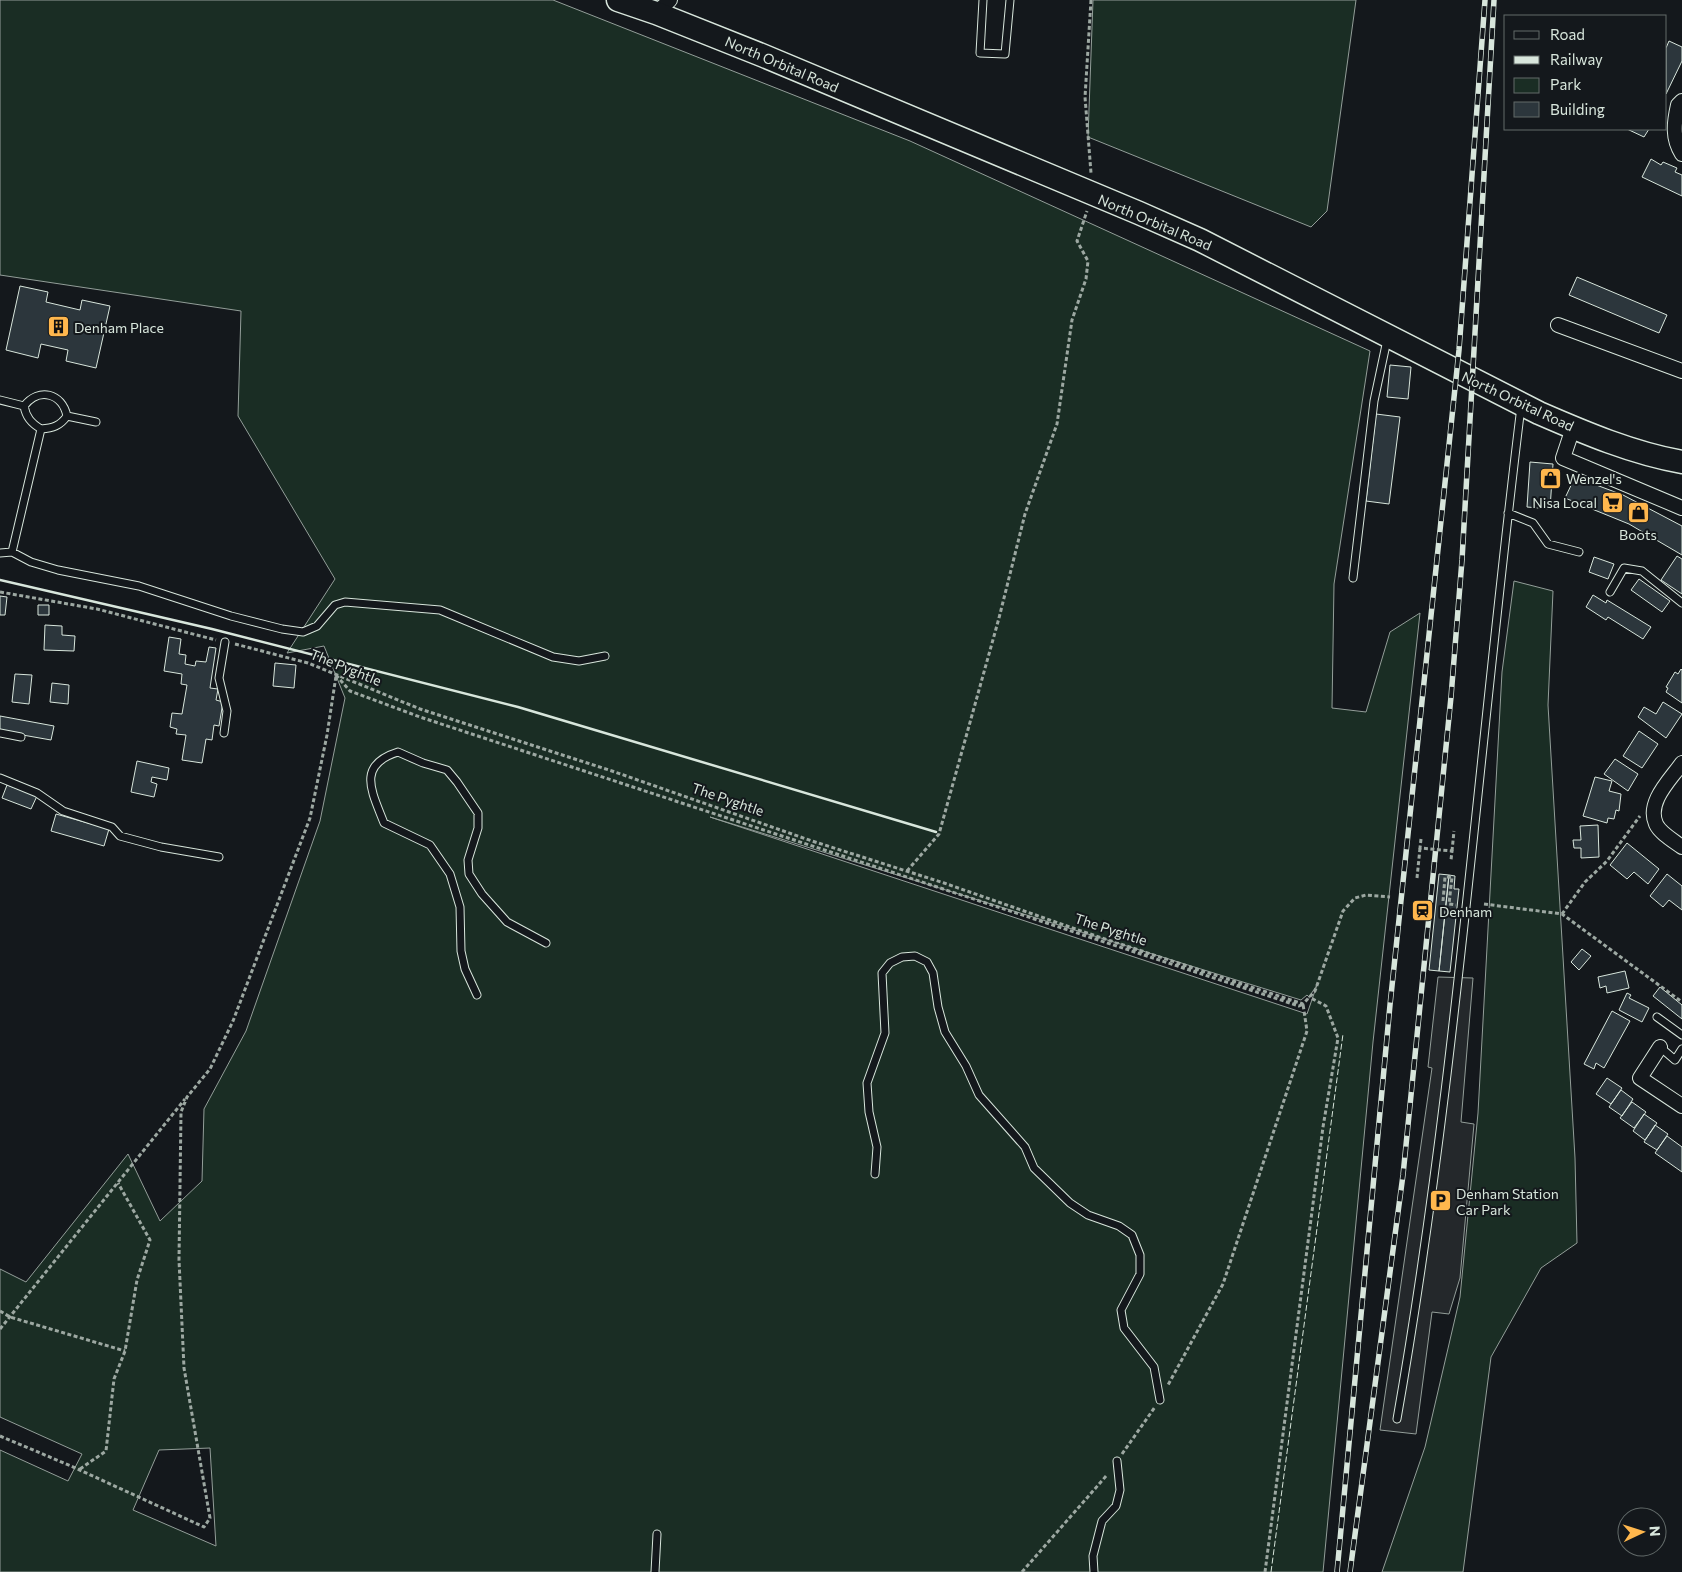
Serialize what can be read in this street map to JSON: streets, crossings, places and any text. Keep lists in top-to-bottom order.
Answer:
{
  "streets": {
    "main road": ["North Orbital Road"],
    "path": ["The Pyghtle"]
  },
  "places": {
    "building": ["Denham Place"],
    "shop": ["Wenzel's", "Boots"],
    "supermarket": ["Nisa Local"],
    "station": ["Denham"],
    "parking": ["Denham Station Car Park"]
  },
  "legend": [
    "Road",
    "Railway",
    "Park",
    "Building"
  ],
  "north": "right"
}
